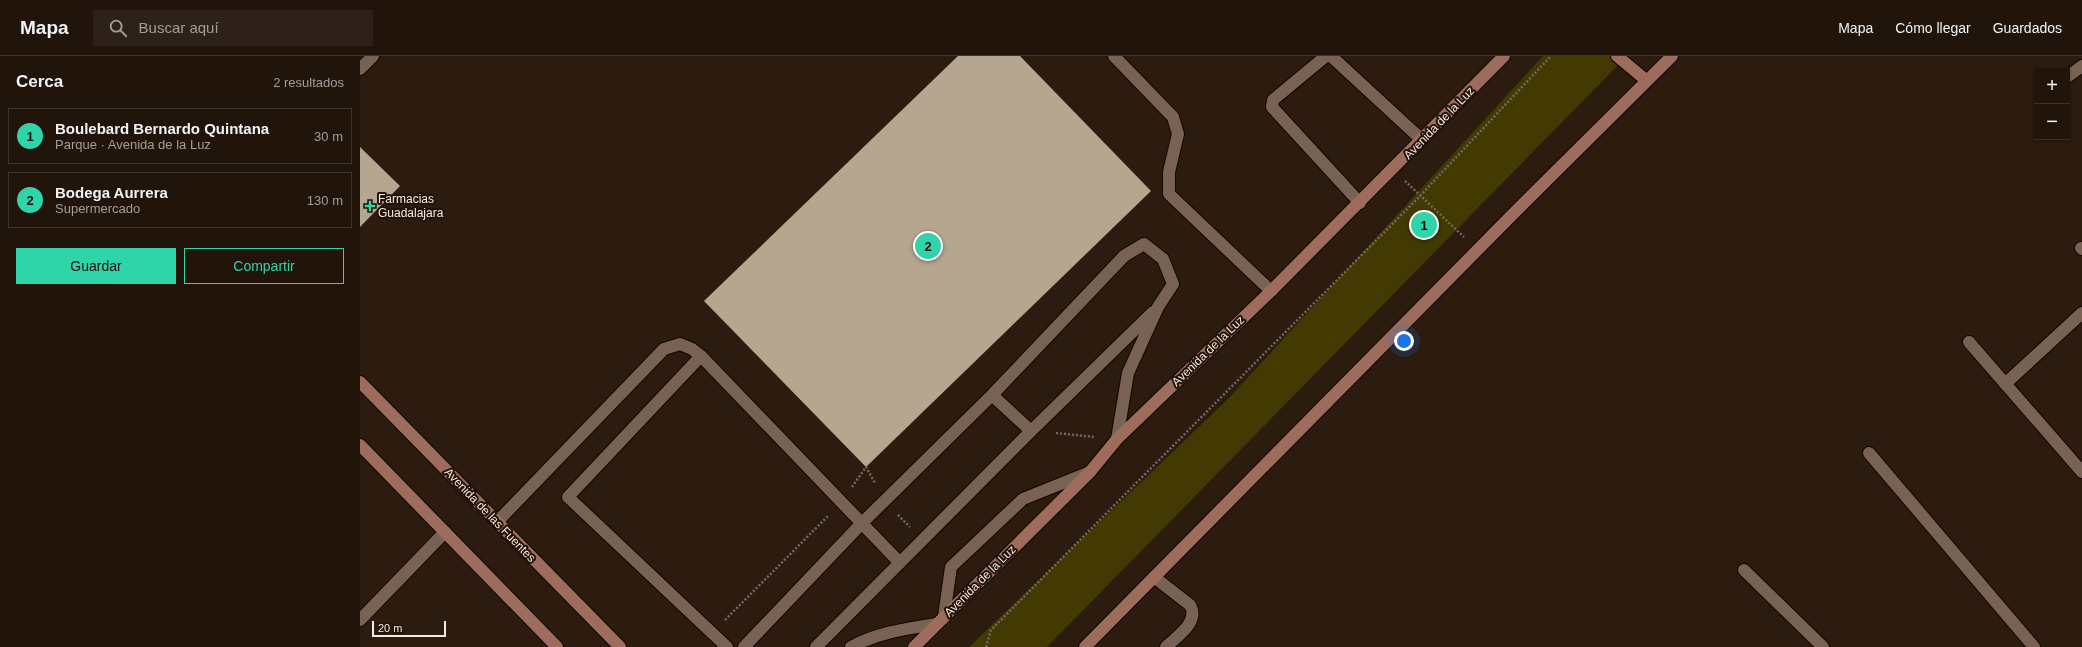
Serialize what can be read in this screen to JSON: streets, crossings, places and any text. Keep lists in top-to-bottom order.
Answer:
{
  "streets": {
    "main road": ["Avenida de la Luz", "Avenida de las Fuentes"]
  },
  "places": {
    "health": ["Farmacias Guadalajara"]
  },
  "scale_bar": "20 m",
  "page": {
    "header": "Mapa",
    "search": "Buscar aquí",
    "nav": ["Mapa", "Cómo llegar", "Guardados"],
    "heading": ["Cerca", "2 resultados"],
    "map_buttons": ["+", "−"],
    "list": [
      {
        "mark": "1",
        "name": "Boulebard Bernardo Quintana",
        "note": "Parque · Avenida de la Luz",
        "value": "30 m"
      },
      {
        "mark": "2",
        "name": "Bodega Aurrera",
        "note": "Supermercado",
        "value": "130 m"
      }
    ],
    "pins": ["1", "2"],
    "buttons": ["Guardar", "Compartir"],
    "scale": "20 m"
  }
}
